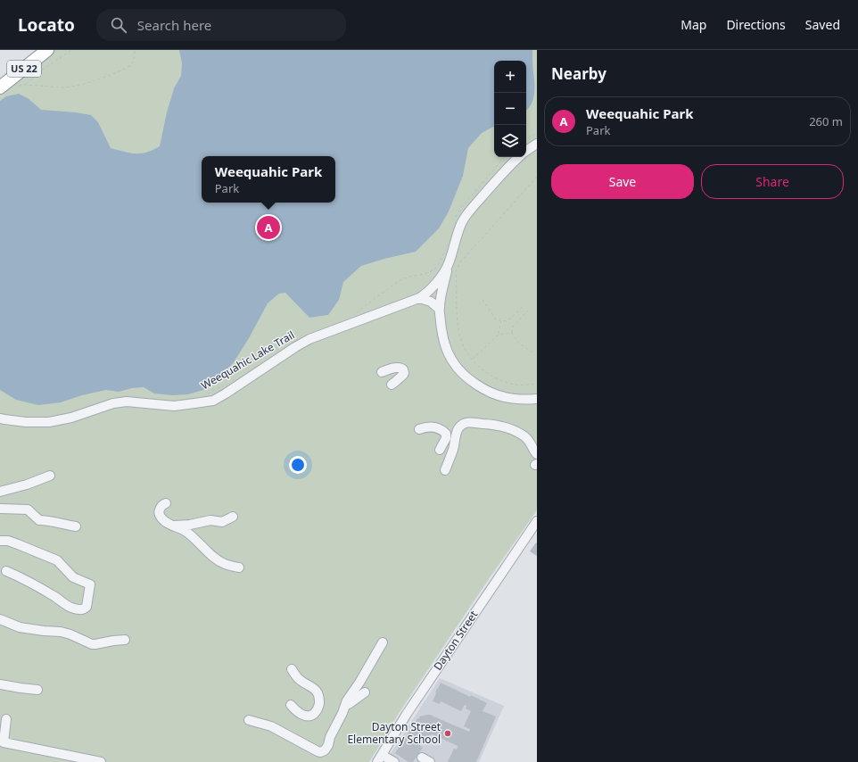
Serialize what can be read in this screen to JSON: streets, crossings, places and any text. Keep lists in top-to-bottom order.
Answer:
{
  "streets": {
    "highway": ["US 22"],
    "street": ["Dayton Street"],
    "path": ["Weequahic Lake Trail"]
  },
  "places": ["Dayton Street Elementary School"],
  "page": {
    "header": "Locato",
    "search": "Search here",
    "nav": ["Map", "Directions", "Saved"],
    "heading": "Nearby",
    "map_buttons": ["+", "−"],
    "list": [
      {
        "mark": "A",
        "name": "Weequahic Park",
        "note": "Park",
        "value": "260 m"
      }
    ],
    "buttons": ["Save", "Share"],
    "popup": ["Weequahic Park", "Park"],
    "pins": "A"
  }
}
